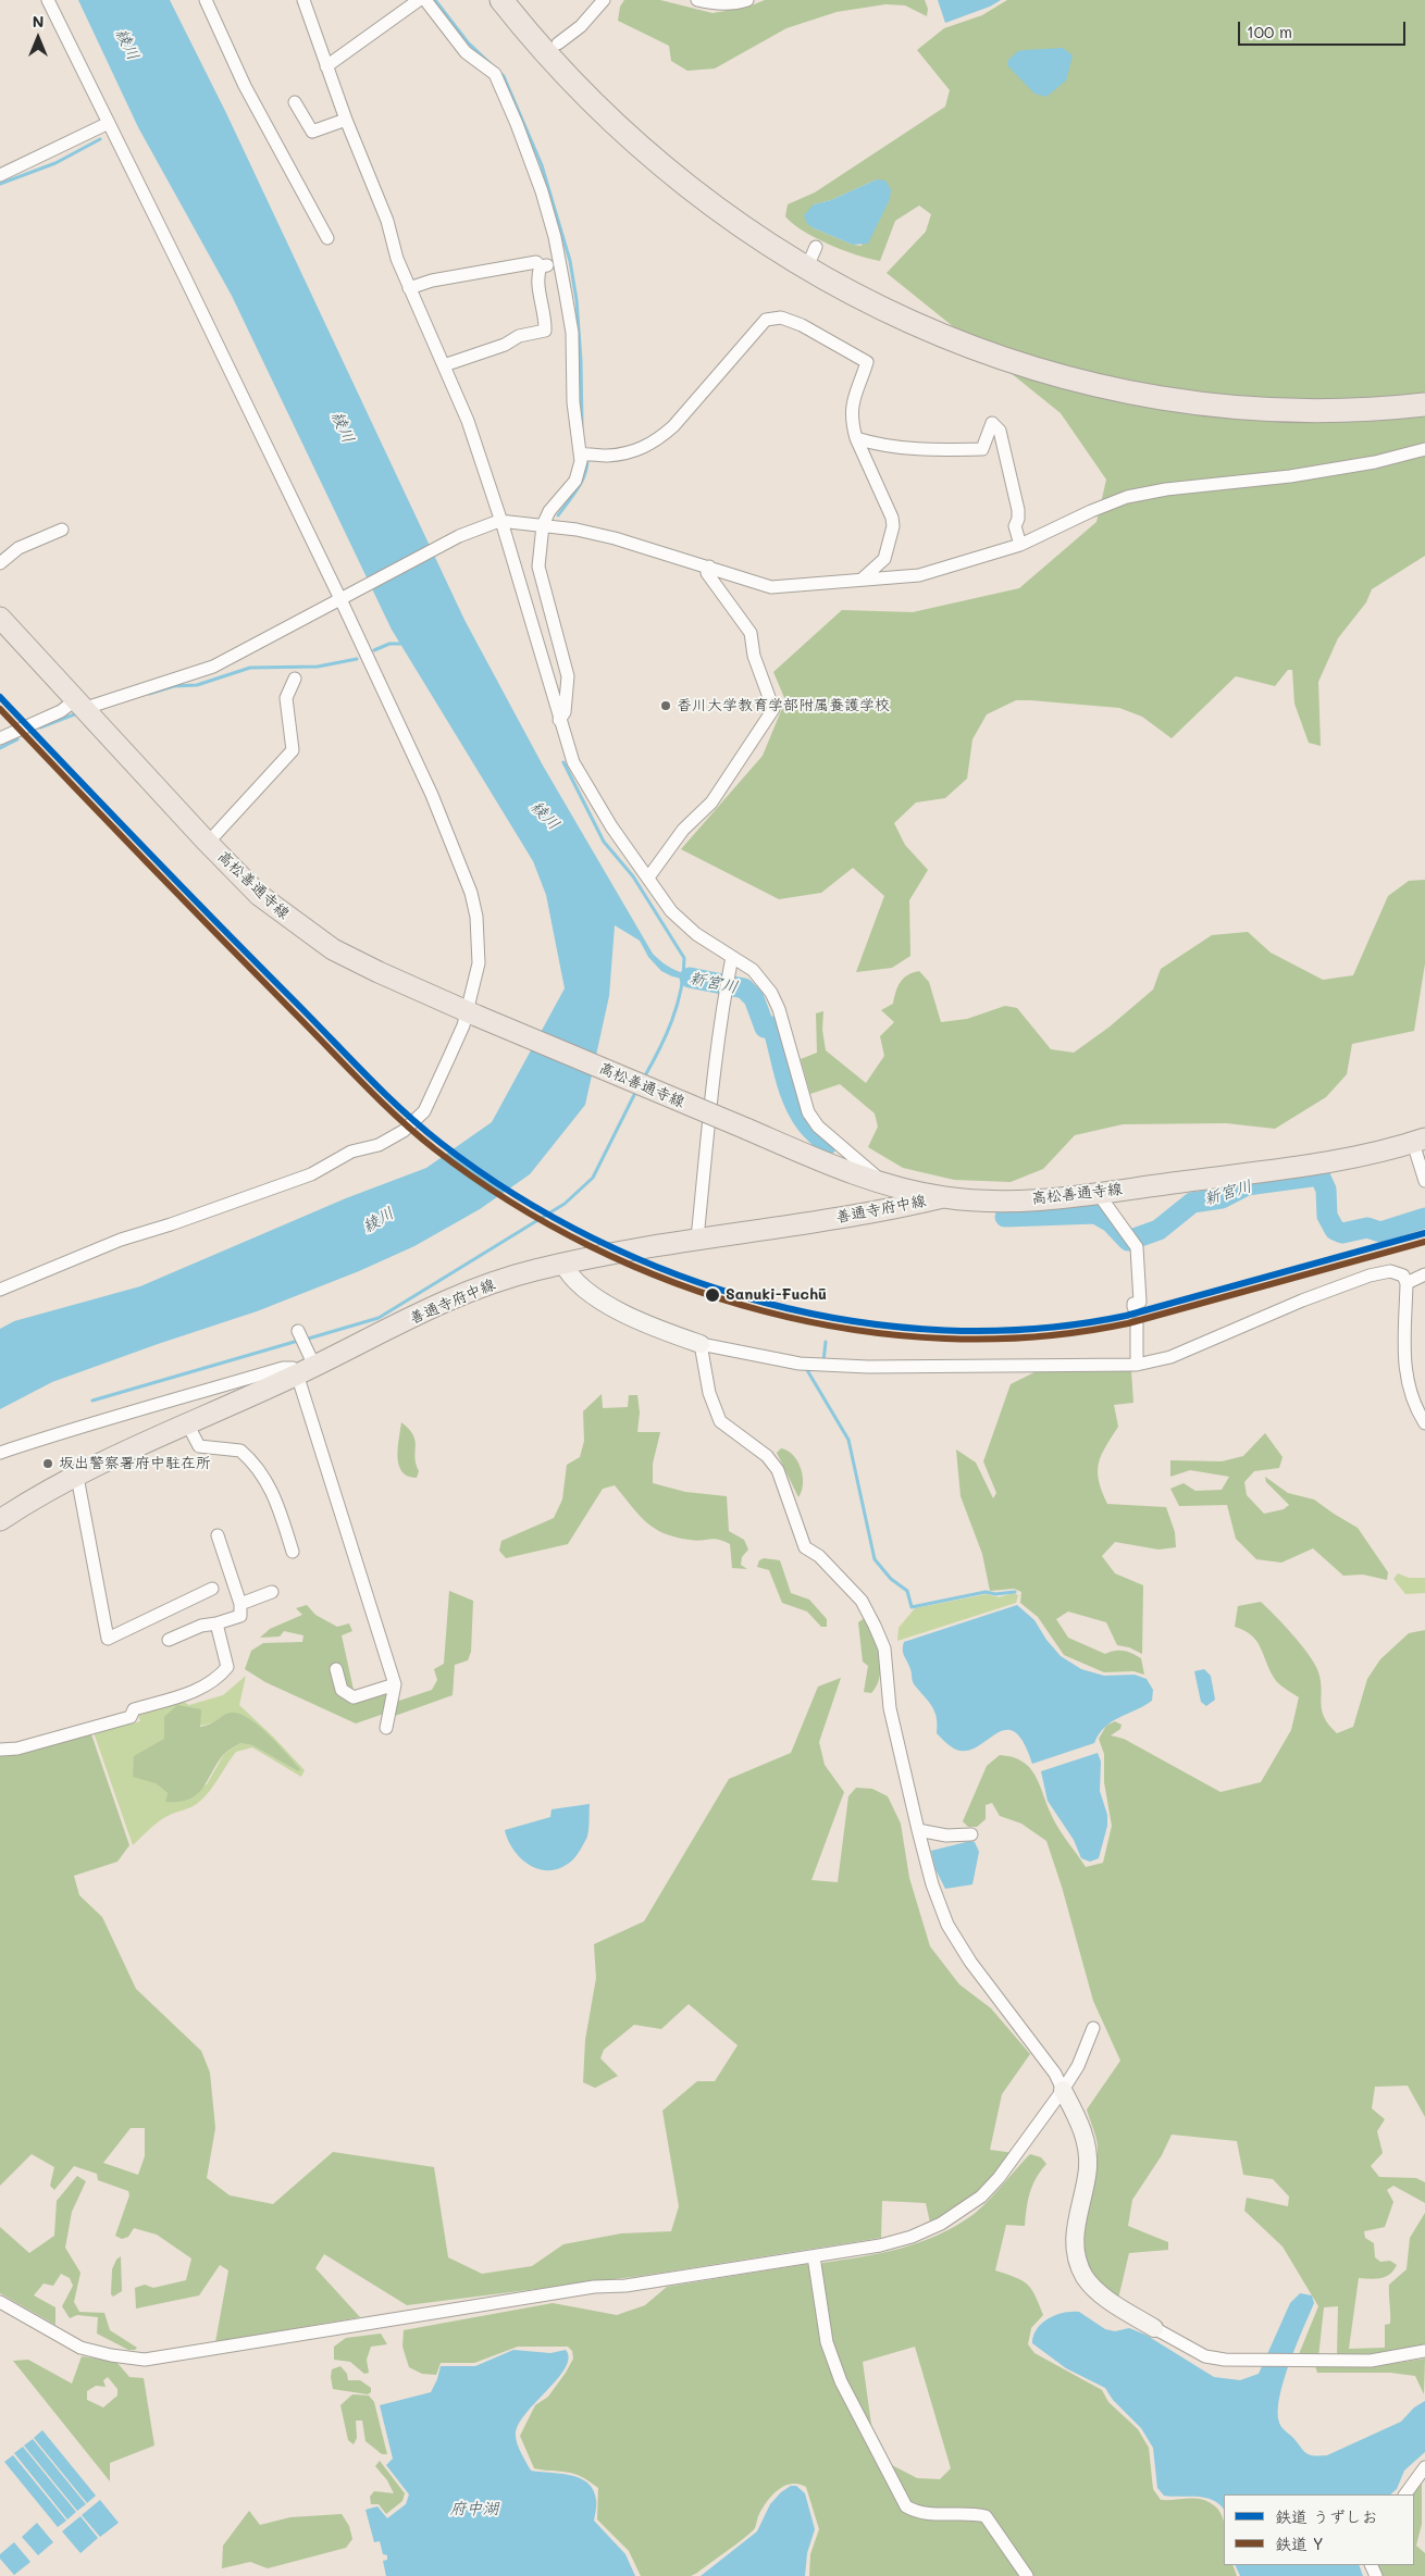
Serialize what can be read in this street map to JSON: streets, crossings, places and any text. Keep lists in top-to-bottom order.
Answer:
{
  "streets": {
    "main road": ["高松善通寺線", "善通寺府中線"]
  },
  "crossings": [
    ["高松善通寺線", "善通寺府中線"]
  ],
  "water": ["綾川", "新宮川", "府中湖"],
  "places": ["香川大学教育学部附属養護学校", "Sanuki-Fuchū", "坂出警察署府中駐在所"],
  "lines": ["rail line うずしお", "rail line Y"],
  "legend": ["鉄道 うずしお", "鉄道 Y"],
  "scale_bar": "100 m",
  "north": "top"
}
